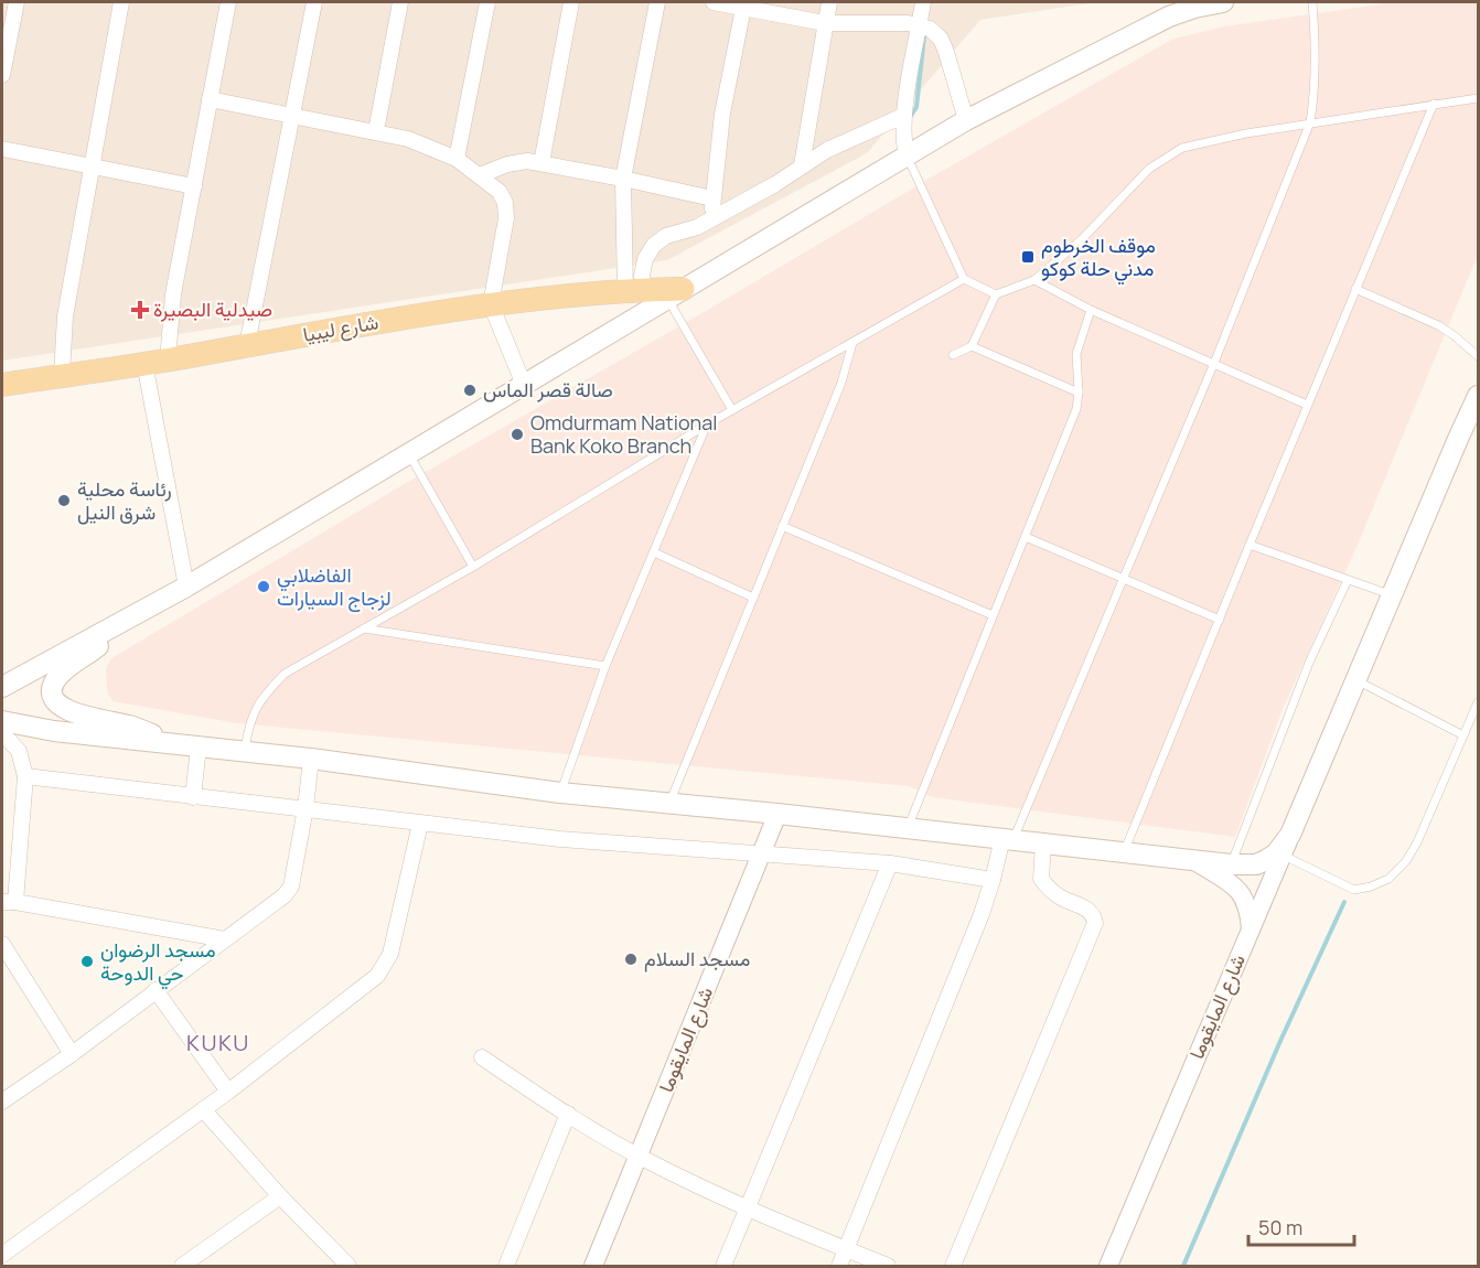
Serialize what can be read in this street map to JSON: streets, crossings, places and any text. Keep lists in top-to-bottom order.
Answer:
{
  "streets": {
    "main road": ["شارع ليبيا"],
    "street": ["شارع المايقوما"]
  },
  "districts": ["KUKU"],
  "places": {
    "transit": ["موقف الخرطوم مدني حلة كوكو"],
    "health": ["صيدلية البصيرة"],
    "other": [
      "صالة قصر الماس",
      "Omdurmam National Bank Koko Branch",
      "رئاسة محلية شرق النيل",
      "الفاضلابي لزجاج السيارات",
      "مسجد السلام",
      "مسجد الرضوان حي الدوحة"
    ]
  },
  "scale_bar": "50 m"
}
